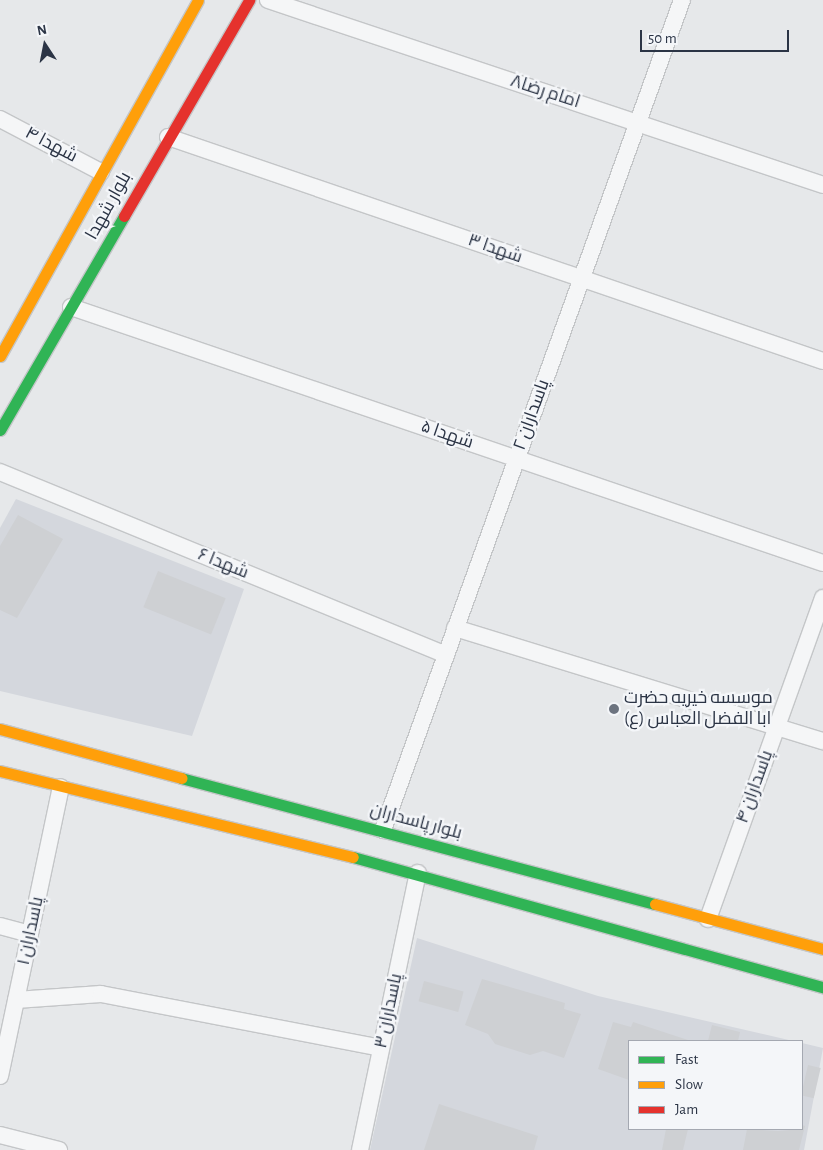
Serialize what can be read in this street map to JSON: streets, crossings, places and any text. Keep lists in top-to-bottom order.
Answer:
{
  "streets": {
    "main road": ["بلوار شهدا", "بلوار پاسداران"],
    "street": [
      "امام رضا۸",
      "شهدا ۴",
      "شهدا ۳",
      "پاسداران ۲",
      "شهدا ۵",
      "شهدا ۶",
      "پاسداران ۴",
      "پاسداران ۱",
      "پاسداران ۳"
    ]
  },
  "crossings": [
    ["امام رضا۸", "پاسداران ۲"],
    ["شهدا ۴", "بلوار شهدا"],
    ["بلوار شهدا", "شهدا ۳"],
    ["بلوار شهدا", "شهدا ۵"],
    ["شهدا ۳", "پاسداران ۲"],
    ["پاسداران ۲", "شهدا ۵"],
    ["پاسداران ۲", "شهدا ۶"],
    ["پاسداران ۲", "بلوار پاسداران"],
    ["پاسداران ۴", "بلوار پاسداران"]
  ],
  "places": ["موسسه خیریه حضرت ابا الفضل العباس (ع)"],
  "legend": ["Fast", "Slow", "Jam"],
  "scale_bar": "50 m",
  "north": "top"
}
